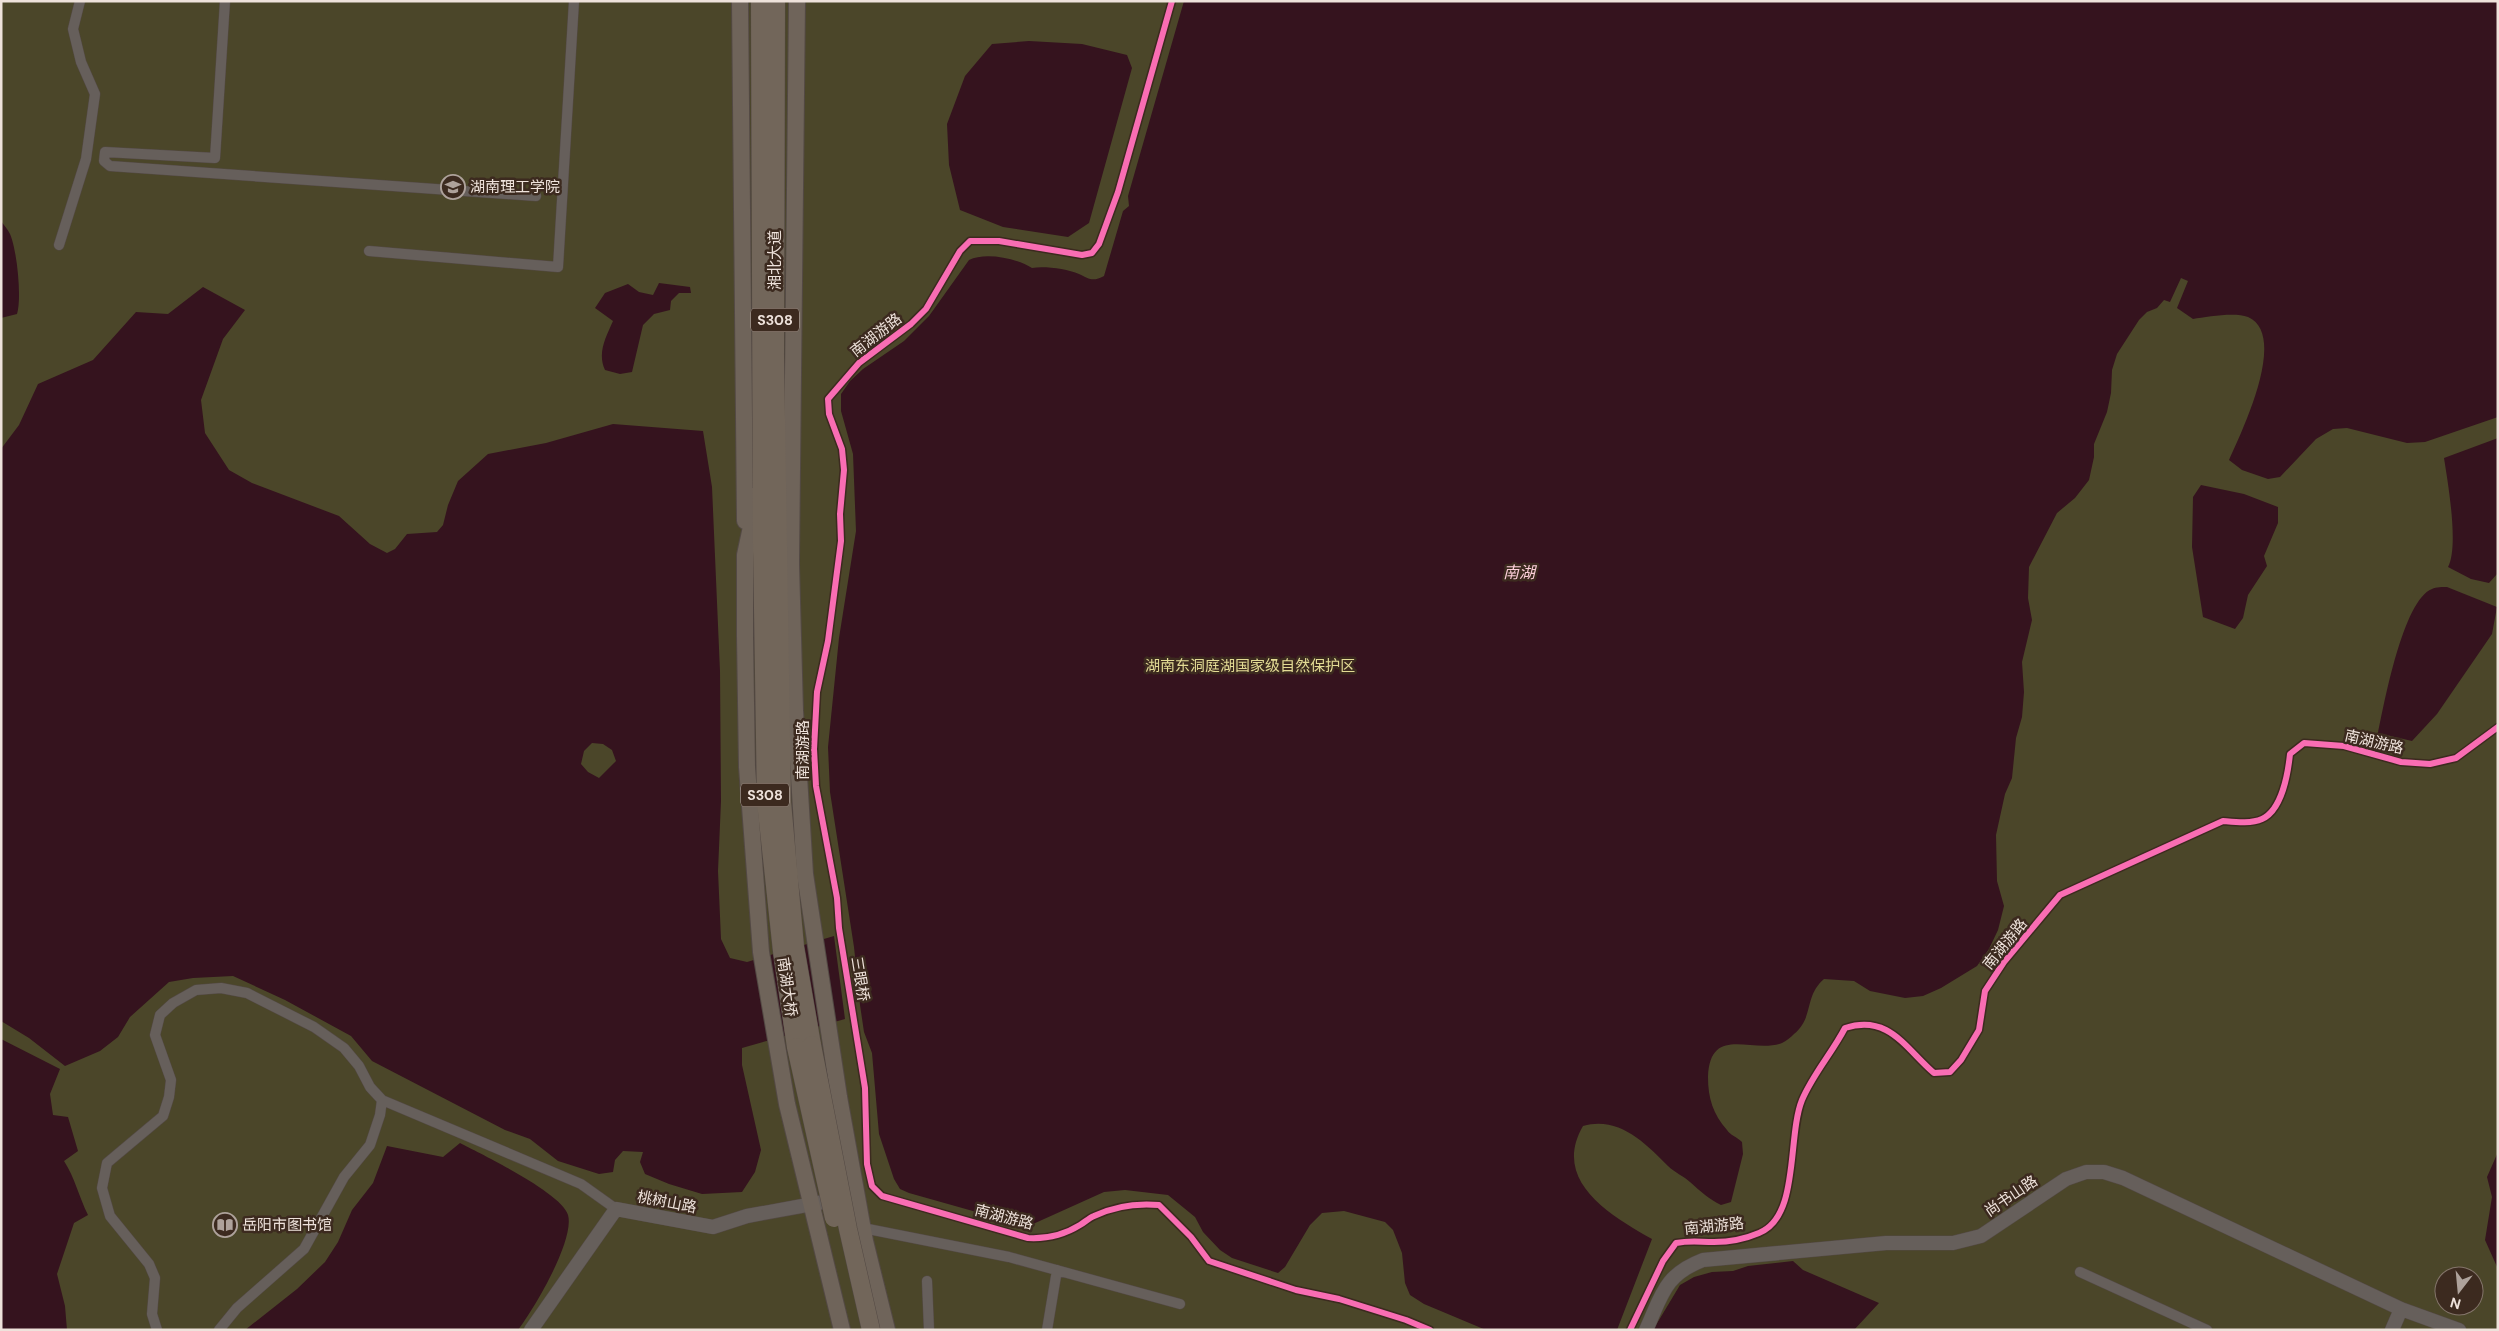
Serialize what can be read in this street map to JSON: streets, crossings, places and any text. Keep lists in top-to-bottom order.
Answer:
{
  "streets": {
    "highway": ["湘北大道", "S308", "南湖大桥"],
    "street": ["尚书山路", "桃树山路"],
    "cycle path": ["南湖游路"]
  },
  "crossings": [
    ["湘北大道", "南湖大桥"]
  ],
  "water": ["南湖"],
  "parks": ["湖南东洞庭湖国家级自然保护区"],
  "places": {
    "school or university": ["湖南理工学院"],
    "library": ["岳阳市图书馆"]
  },
  "north": "bottom"
}
